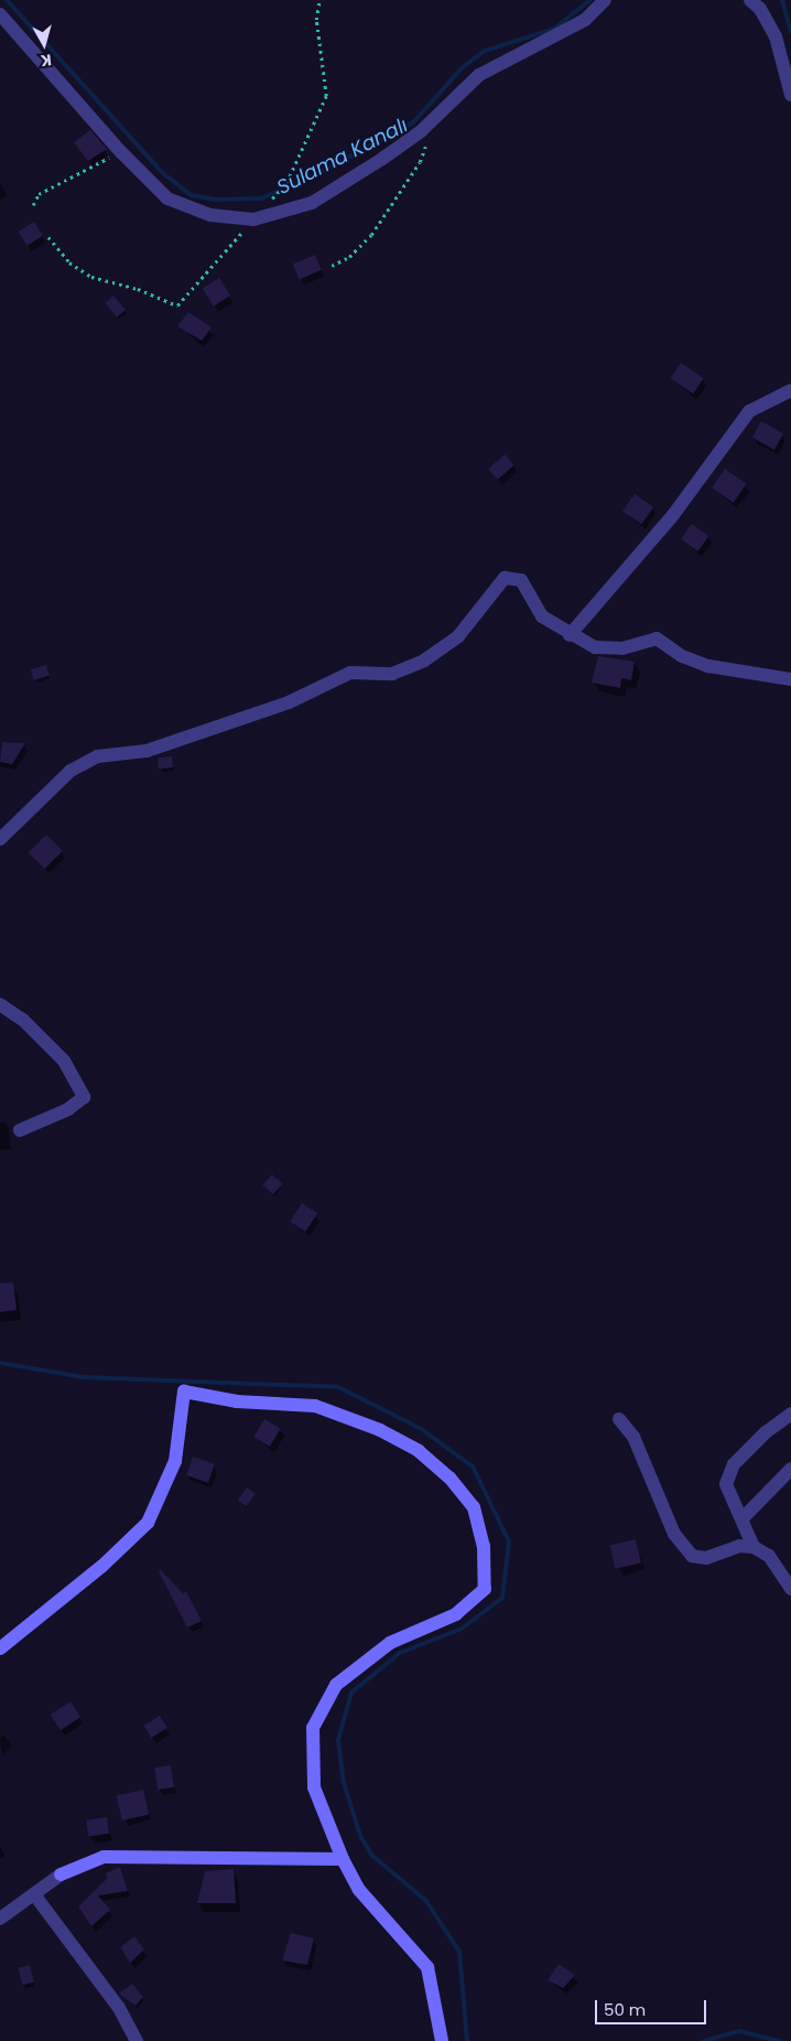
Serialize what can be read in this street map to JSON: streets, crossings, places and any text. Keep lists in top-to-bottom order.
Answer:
{
  "water": ["Sulama Kanalı"],
  "scale_bar": "50 m",
  "north": "bottom"
}
